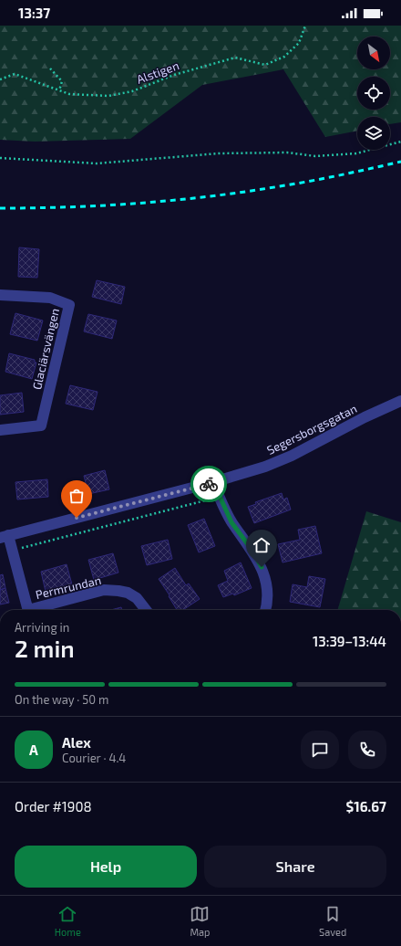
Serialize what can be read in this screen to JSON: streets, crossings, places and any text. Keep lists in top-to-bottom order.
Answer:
{
  "streets": {
    "street": ["Glaciärsvängen", "Segersborgsgatan", "Permrundan"],
    "path": ["Alstigen"]
  },
  "crossings": [
    ["Segersborgsgatan", "Permrundan"]
  ],
  "north": "bottom right",
  "page": {
    "status": "13:37",
    "heading": ["2 min", "Arriving in", "13:39–13:44"],
    "panel": [
      "Alex",
      "Courier · 4.4",
      "Order #1908",
      "$16.67"
    ],
    "bar": "On the way · 50 m",
    "round": "A",
    "buttons": ["Help", "Share"],
    "tabs": ["Home", "Map", "Saved"]
  }
}
